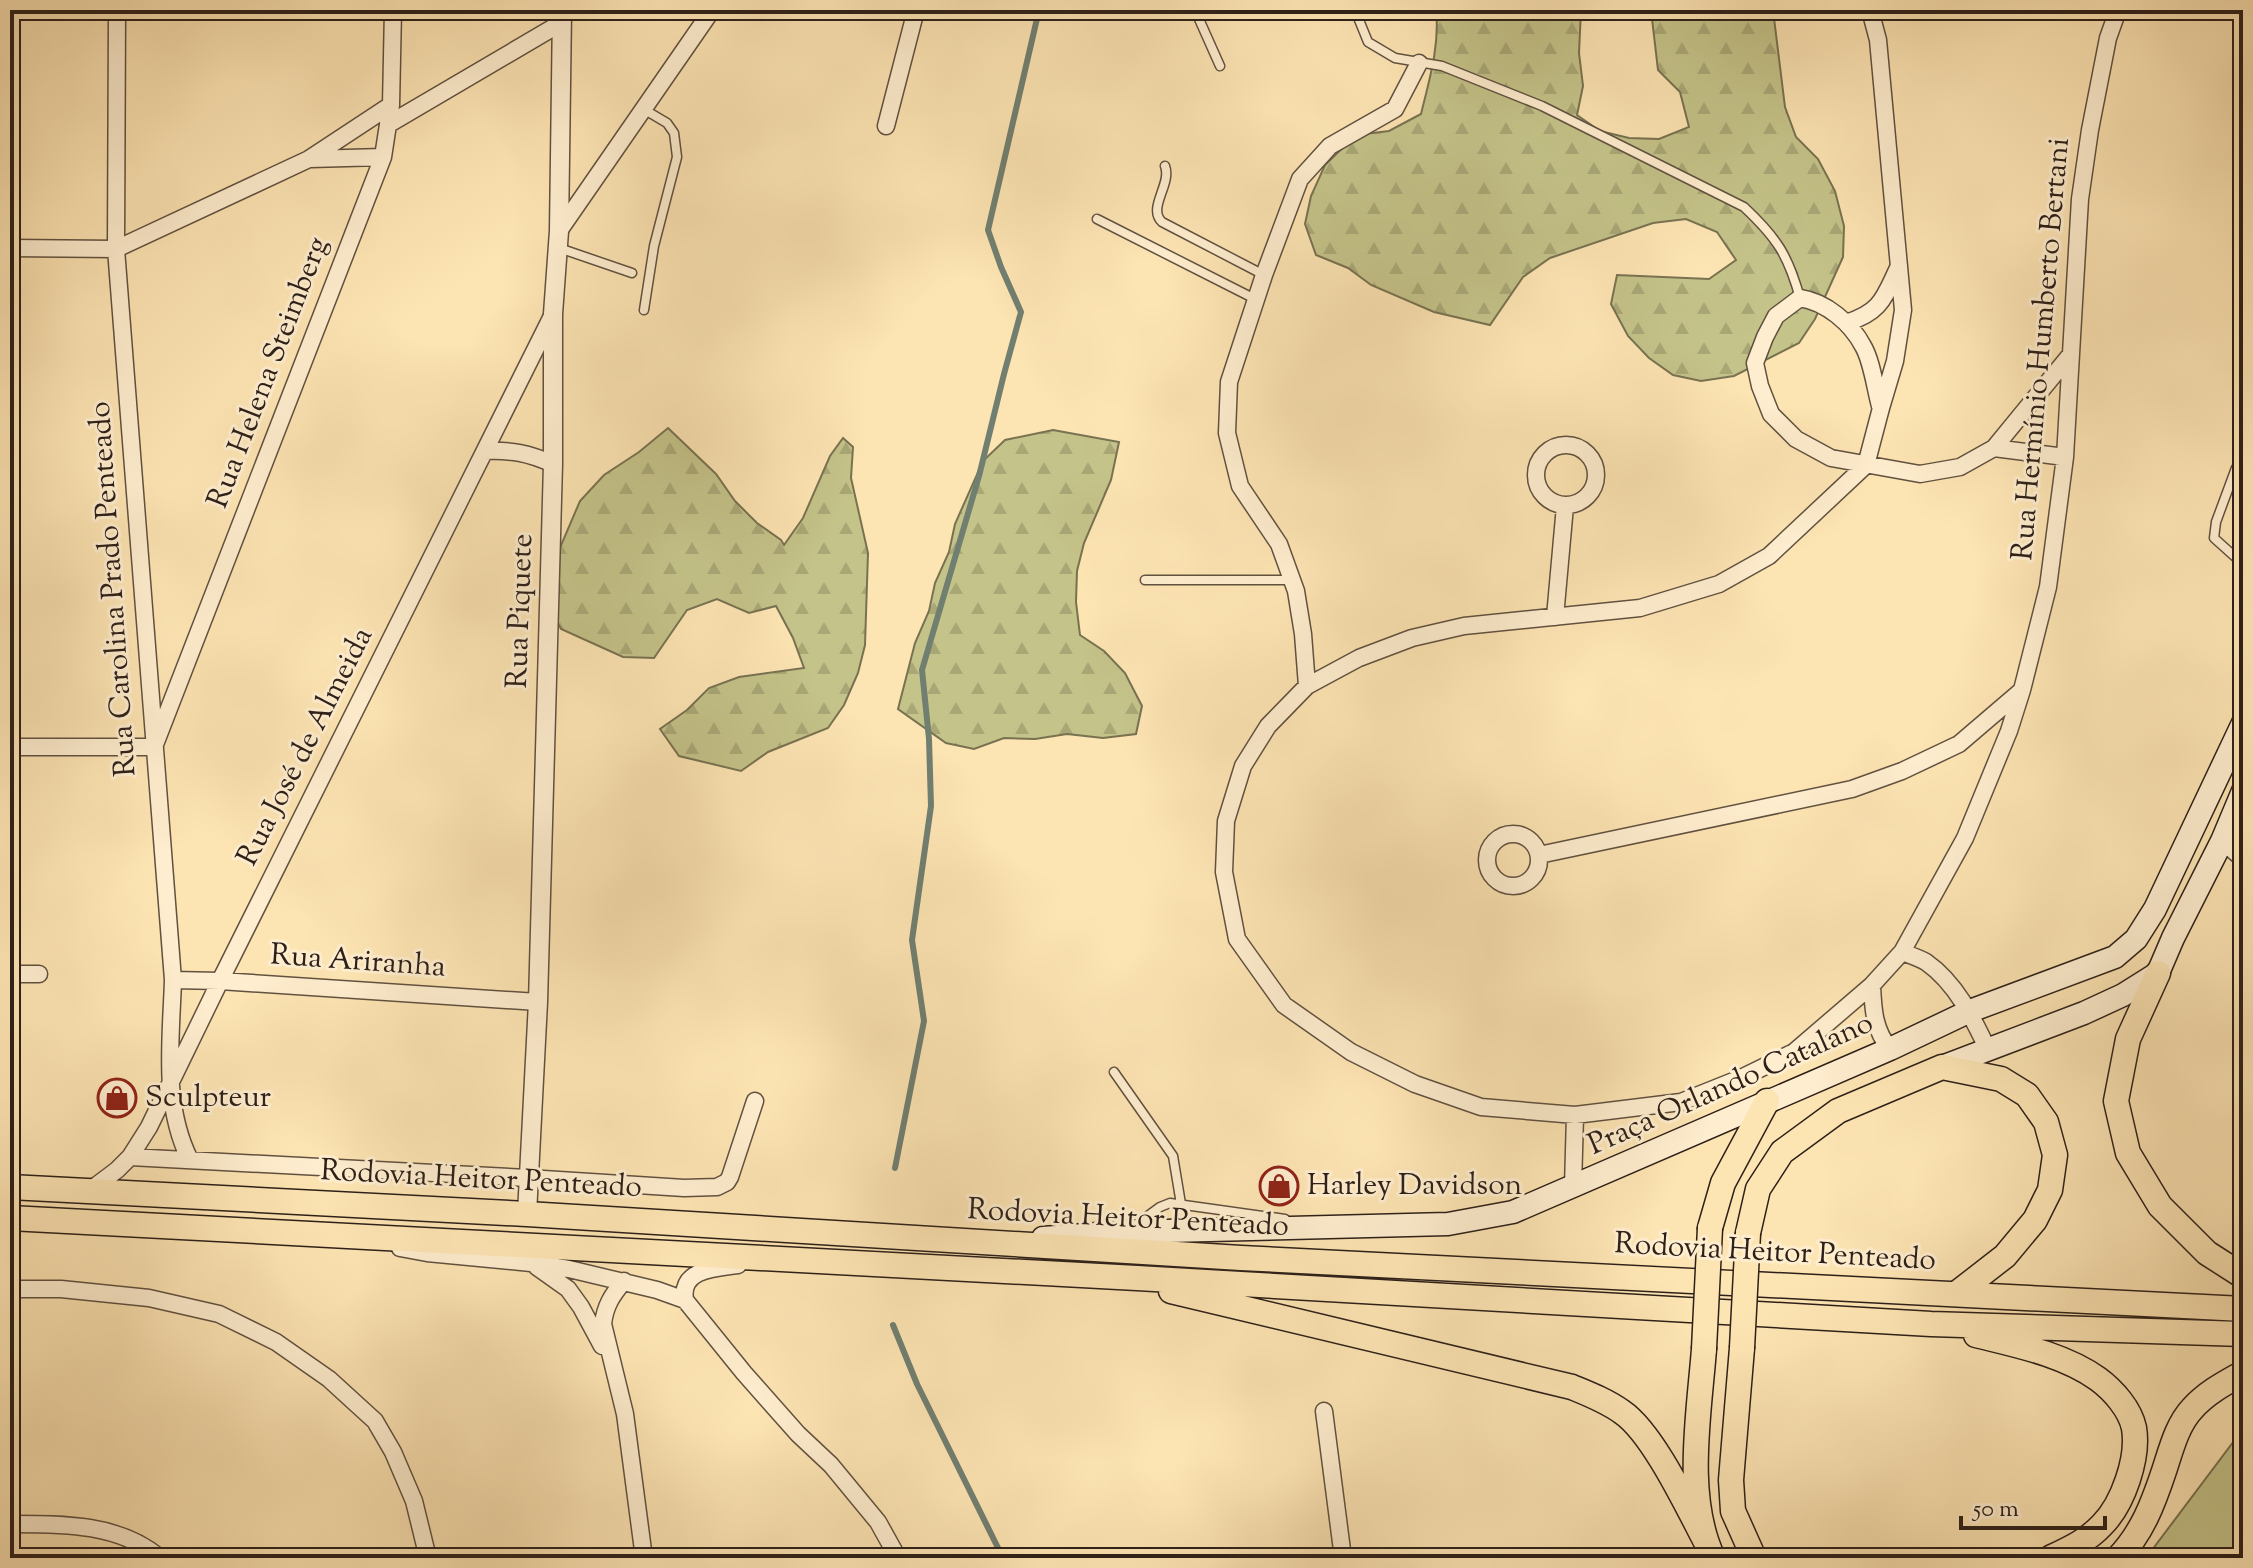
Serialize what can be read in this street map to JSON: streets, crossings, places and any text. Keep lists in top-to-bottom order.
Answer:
{
  "streets": {
    "main road": ["Praça Orlando Catalano", "Rodovia Heitor Penteado"],
    "street": [
      "Rua Hermínio Humberto Bertani",
      "Rua Helena Steimberg",
      "Rua Carolina Prado Penteado",
      "Rua Piquete",
      "Rua José de Almeida",
      "Rua Ariranha"
    ]
  },
  "crossings": [
    ["Rua Hermínio Humberto Bertani", "Praça Orlando Catalano"],
    ["Rua Helena Steimberg", "Rua Carolina Prado Penteado"],
    ["Rua Carolina Prado Penteado", "Rua José de Almeida"],
    ["Rua Carolina Prado Penteado", "Rua Ariranha"],
    ["Rua Piquete", "Rua José de Almeida"],
    ["Rua Piquete", "Rua Ariranha"],
    ["Rua Piquete", "Rodovia Heitor Penteado"],
    ["Rua José de Almeida", "Rua Ariranha"],
    ["Rua José de Almeida", "Rodovia Heitor Penteado"]
  ],
  "places": {
    "shop": ["Sculpteur", "Harley Davidson"]
  },
  "scale_bar": "50 m"
}
